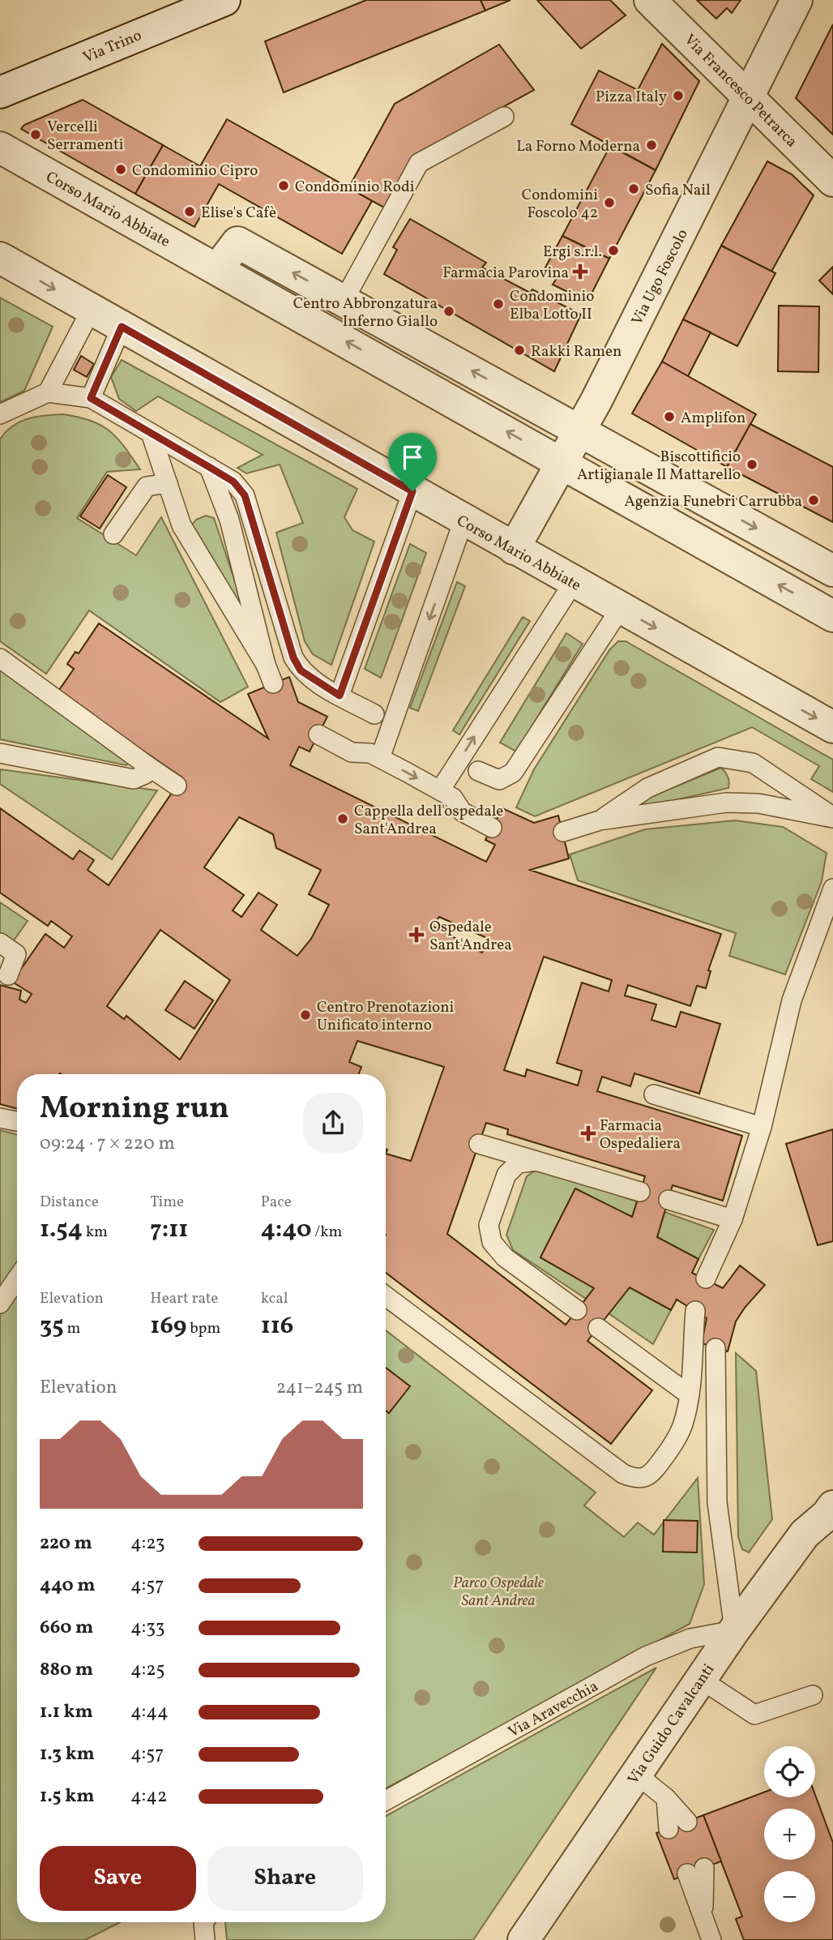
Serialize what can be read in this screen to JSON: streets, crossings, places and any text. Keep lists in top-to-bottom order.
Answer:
{
  "streets": {
    "street": [
      "Via Trino",
      "Via Francesco Petrarca",
      "Corso Mario Abbiate",
      "Via Ugo Foscolo",
      "Via Guido Cavalcanti"
    ],
    "lane": ["Via Aravecchia"]
  },
  "crossings": [
    ["Via Francesco Petrarca", "Via Ugo Foscolo"],
    ["Corso Mario Abbiate", "Via Ugo Foscolo"],
    ["Via Aravecchia", "Via Guido Cavalcanti"]
  ],
  "parks": ["Parco Ospedale Sant Andrea"],
  "places": {
    "other": [
      "Pizza Italy",
      "Vercelli Serramenti",
      "La Forno Moderna",
      "Condominio Cipro",
      "Condominio Rodi",
      "Sofia Nail",
      "Condomini Foscolo 42",
      "Elise's Cafè",
      "Ergi s.r.l.",
      "Condominio Elba Lotto II",
      "Centro Abbronzatura Inferno Giallo",
      "Rakki Ramen",
      "Amplifon",
      "Biscottificio Artigianale Il Mattarello",
      "Agenzia Funebri Carrubba",
      "Cappella dell'ospedale Sant'Andrea",
      "Centro Prenotazioni Unificato interno"
    ],
    "health": ["Farmacia Parovina", "Ospedale Sant'Andrea", "Farmacia Ospedaliera"]
  },
  "page": {
    "heading": ["Morning run", "09:24 · 7 × 220 m"],
    "stats": [
      ["Distance", "1.54 km"],
      ["Time", "7:11"],
      ["Pace", "4:40 /km"],
      ["Elevation", "35 m"],
      ["Heart rate", "169 bpm"],
      ["kcal", "116"]
    ],
    "chart": ["Elevation", "241–245 m"],
    "list": [
      {
        "name": "220 m",
        "note": "4:23"
      },
      {
        "name": "440 m",
        "note": "4:57"
      },
      {
        "name": "660 m",
        "note": "4:33"
      },
      {
        "name": "880 m",
        "note": "4:25"
      },
      {
        "name": "1.1 km",
        "note": "4:44"
      },
      {
        "name": "1.3 km",
        "note": "4:57"
      },
      {
        "name": "1.5 km",
        "note": "4:42"
      }
    ],
    "map_buttons": ["+", "−"],
    "buttons": ["Save", "Share"]
  }
}
